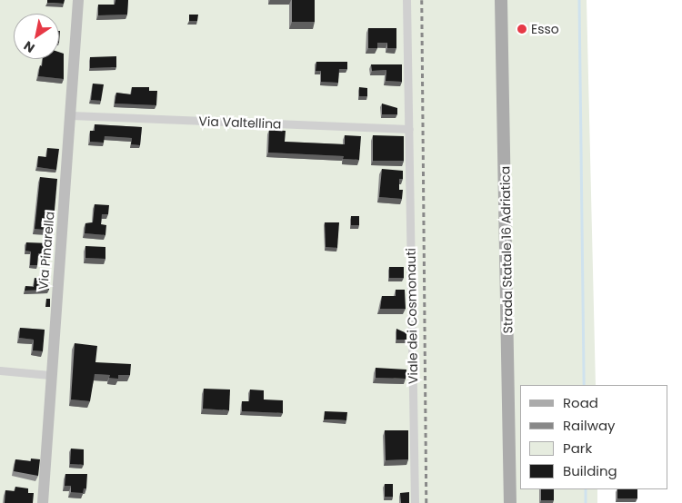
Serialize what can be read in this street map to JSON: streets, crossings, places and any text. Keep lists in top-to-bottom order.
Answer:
{
  "streets": {
    "main road": ["Strada Statale 16 Adriatica"],
    "street": ["Via Valtellina", "Via Pinarella", "Viale dei Cosmonauti"]
  },
  "crossings": [
    ["Via Valtellina", "Via Pinarella"],
    ["Via Valtellina", "Viale dei Cosmonauti"]
  ],
  "places": ["Esso"],
  "legend": [
    "Road",
    "Railway",
    "Park",
    "Building"
  ],
  "north": "bottom left"
}
